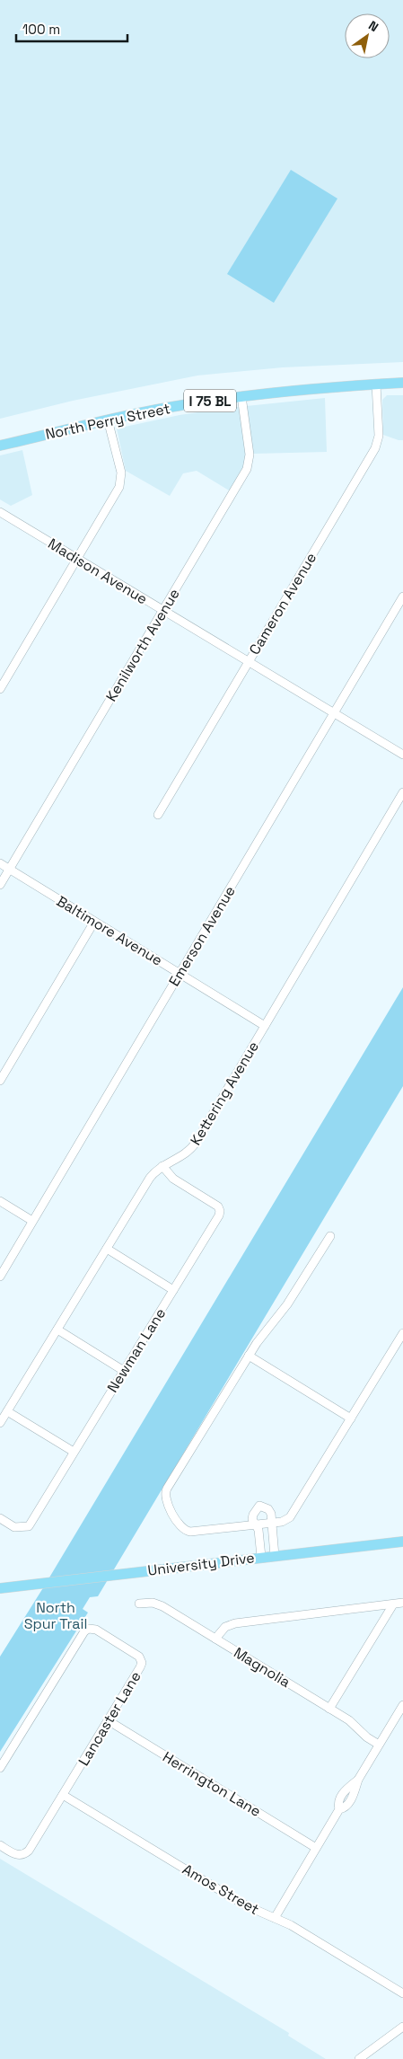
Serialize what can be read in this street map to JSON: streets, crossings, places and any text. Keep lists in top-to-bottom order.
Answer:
{
  "streets": {
    "main road": ["I 75 BL", "North Perry Street", "University Drive"],
    "street": [
      "Madison Avenue",
      "Cameron Avenue",
      "Kenilworth Avenue",
      "Baltimore Avenue",
      "Emerson Avenue",
      "Kettering Avenue",
      "Newman Lane",
      "Magnolia",
      "Lancaster Lane",
      "Herrington Lane",
      "Amos Street"
    ]
  },
  "crossings": [
    ["North Perry Street", "Cameron Avenue"],
    ["North Perry Street", "Kenilworth Avenue"],
    ["Madison Avenue", "Cameron Avenue"],
    ["Madison Avenue", "Kenilworth Avenue"],
    ["Madison Avenue", "Emerson Avenue"],
    ["Kenilworth Avenue", "Baltimore Avenue"],
    ["Baltimore Avenue", "Emerson Avenue"],
    ["Baltimore Avenue", "Kettering Avenue"],
    ["Kettering Avenue", "Newman Lane"],
    ["Lancaster Lane", "Herrington Lane"],
    ["Lancaster Lane", "Amos Street"]
  ],
  "parks": ["North Spur Trail"],
  "scale_bar": "100 m",
  "north": "top right"
}
